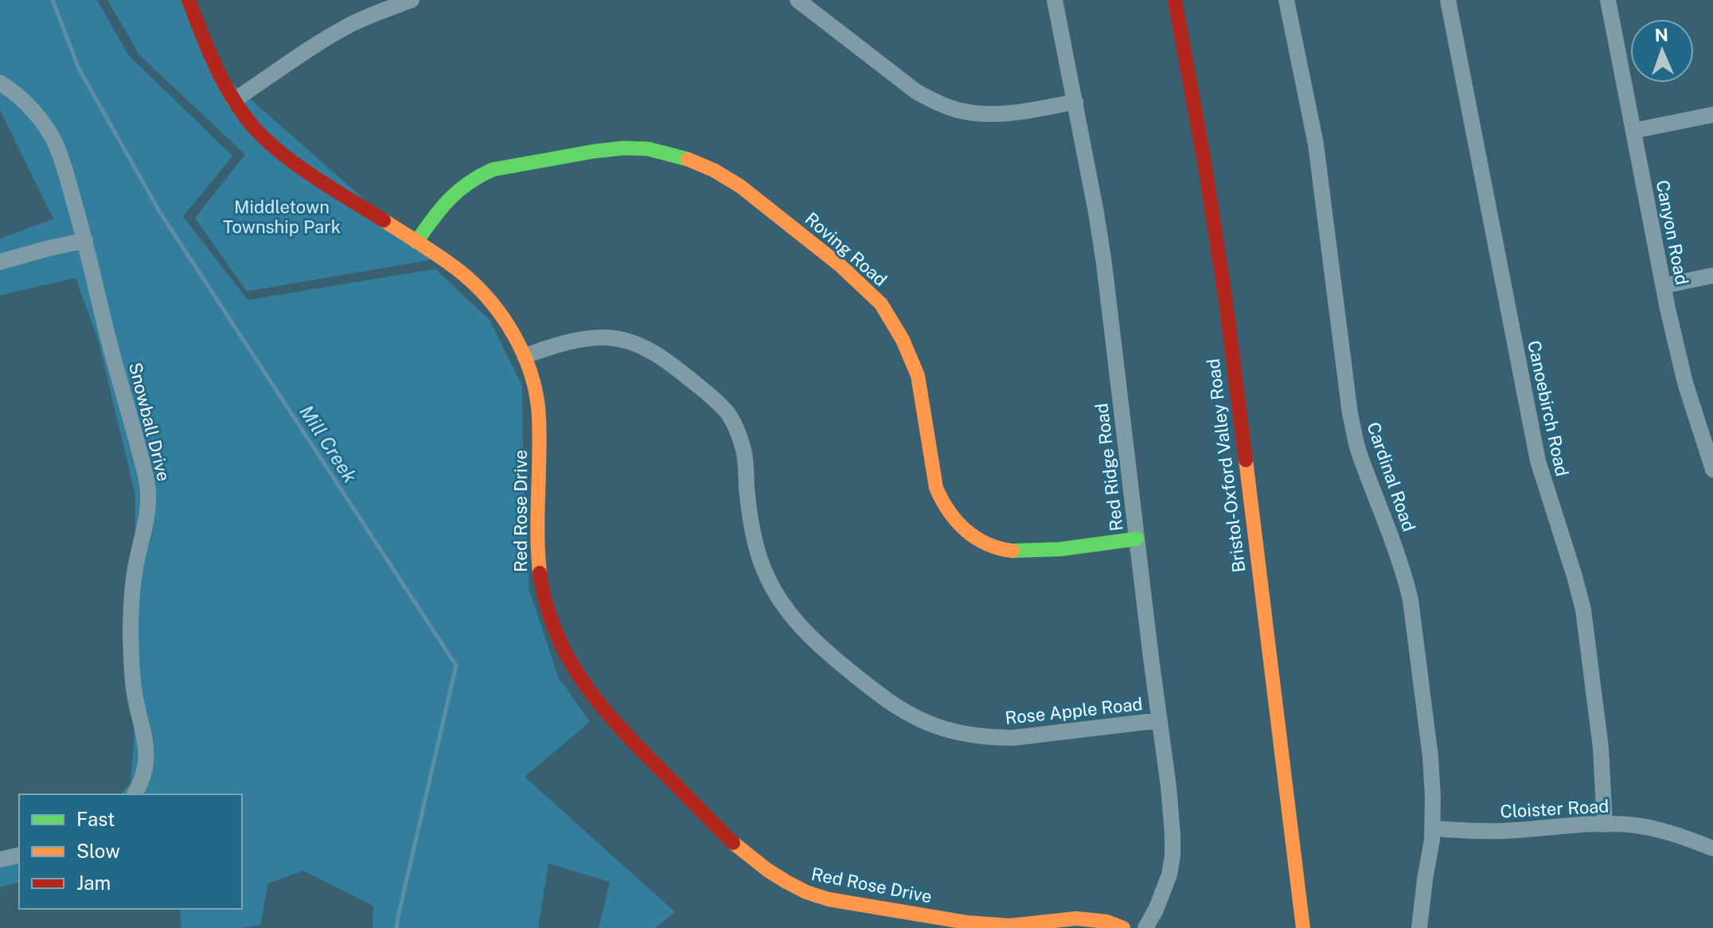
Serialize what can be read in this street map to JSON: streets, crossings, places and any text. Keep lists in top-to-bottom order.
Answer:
{
  "streets": {
    "street": [
      "Canyon Road",
      "Roving Road",
      "Canoebirch Road",
      "Snowball Drive",
      "Bristol-Oxford Valley Road",
      "Red Ridge Road",
      "Cardinal Road",
      "Red Rose Drive",
      "Rose Apple Road",
      "Cloister Road"
    ]
  },
  "crossings": [
    ["Roving Road", "Red Ridge Road"],
    ["Roving Road", "Red Rose Drive"],
    ["Canoebirch Road", "Cloister Road"],
    ["Red Ridge Road", "Rose Apple Road"],
    ["Cardinal Road", "Cloister Road"],
    ["Red Rose Drive", "Rose Apple Road"]
  ],
  "water": ["Mill Creek"],
  "parks": ["Middletown Township Park"],
  "legend": ["Fast", "Slow", "Jam"],
  "north": "top"
}
